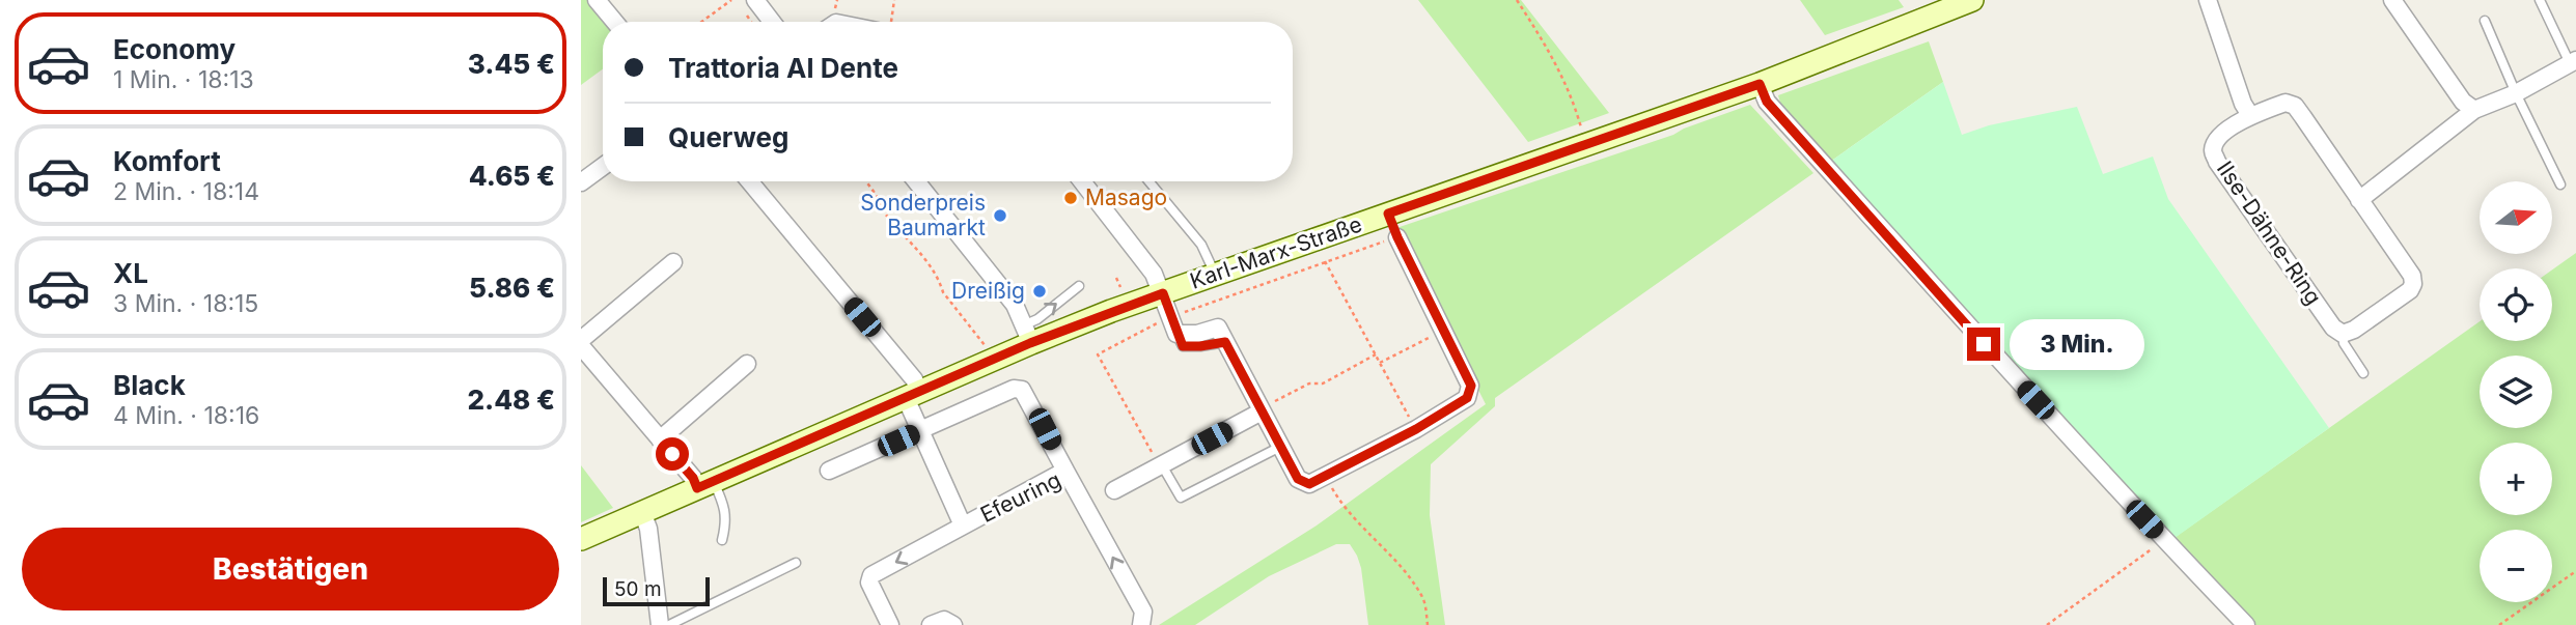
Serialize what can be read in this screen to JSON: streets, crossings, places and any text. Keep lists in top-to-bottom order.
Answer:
{
  "streets": {
    "main road": ["Karl-Marx-Straße"],
    "street": ["Ilse-Dähne-Ring", "Efeuring"]
  },
  "places": ["Masago", "Sonderpreis Baumarkt", "Dreißig"],
  "scale_bar": "50 m",
  "north": "right",
  "page": {
    "list": [
      {
        "name": "Economy",
        "note": "1 Min. · 18:13",
        "value": "3.45 €"
      },
      {
        "name": "Komfort",
        "note": "2 Min. · 18:14",
        "value": "4.65 €"
      },
      {
        "name": "XL",
        "note": "3 Min. · 18:15",
        "value": "5.86 €"
      },
      {
        "name": "Black",
        "note": "4 Min. · 18:16",
        "value": "2.48 €"
      }
    ],
    "banner": ["Trattoria Al Dente", "Querweg"],
    "map_buttons": ["+", "−"],
    "bubble": "3 Min.",
    "buttons": "Bestätigen",
    "scale": "50 m"
  }
}
